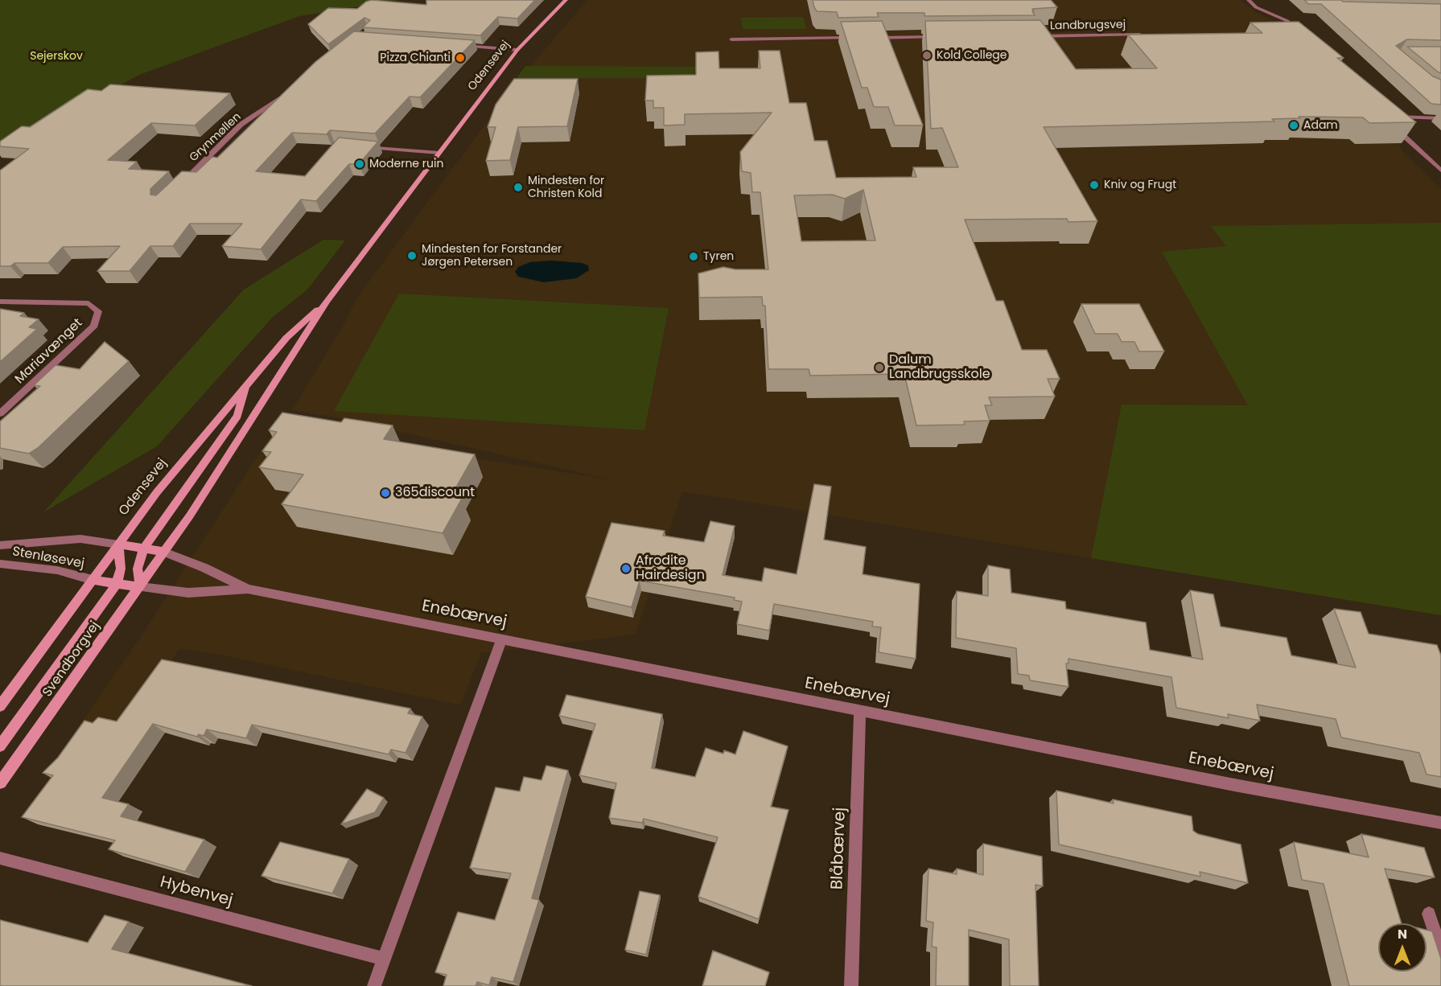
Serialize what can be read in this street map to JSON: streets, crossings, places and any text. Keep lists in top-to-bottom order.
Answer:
{
  "streets": {
    "main road": ["Odensevej", "Svendborgvej"],
    "street": [
      "Landbrugsvej",
      "Grynmøllen",
      "Mariavænget",
      "Stenløsevej",
      "Enebærvej",
      "Blåbærvej",
      "Hybenvej"
    ]
  },
  "crossings": [
    ["Odensevej", "Stenløsevej"],
    ["Odensevej", "Enebærvej"],
    ["Odensevej", "Svendborgvej"],
    ["Enebærvej", "Svendborgvej"],
    ["Enebærvej", "Blåbærvej"]
  ],
  "parks": ["Sejerskov"],
  "places": [
    "Kold College",
    "Pizza Chianti",
    "Adam",
    "Moderne ruin",
    "Kniv og Frugt",
    "Mindesten for Christen Kold",
    "Mindesten for Forstander Jørgen Petersen",
    "Tyren",
    "Dalum Landbrugsskole",
    "365discount",
    "Afrodite Hairdesign"
  ],
  "north": "top"
}
